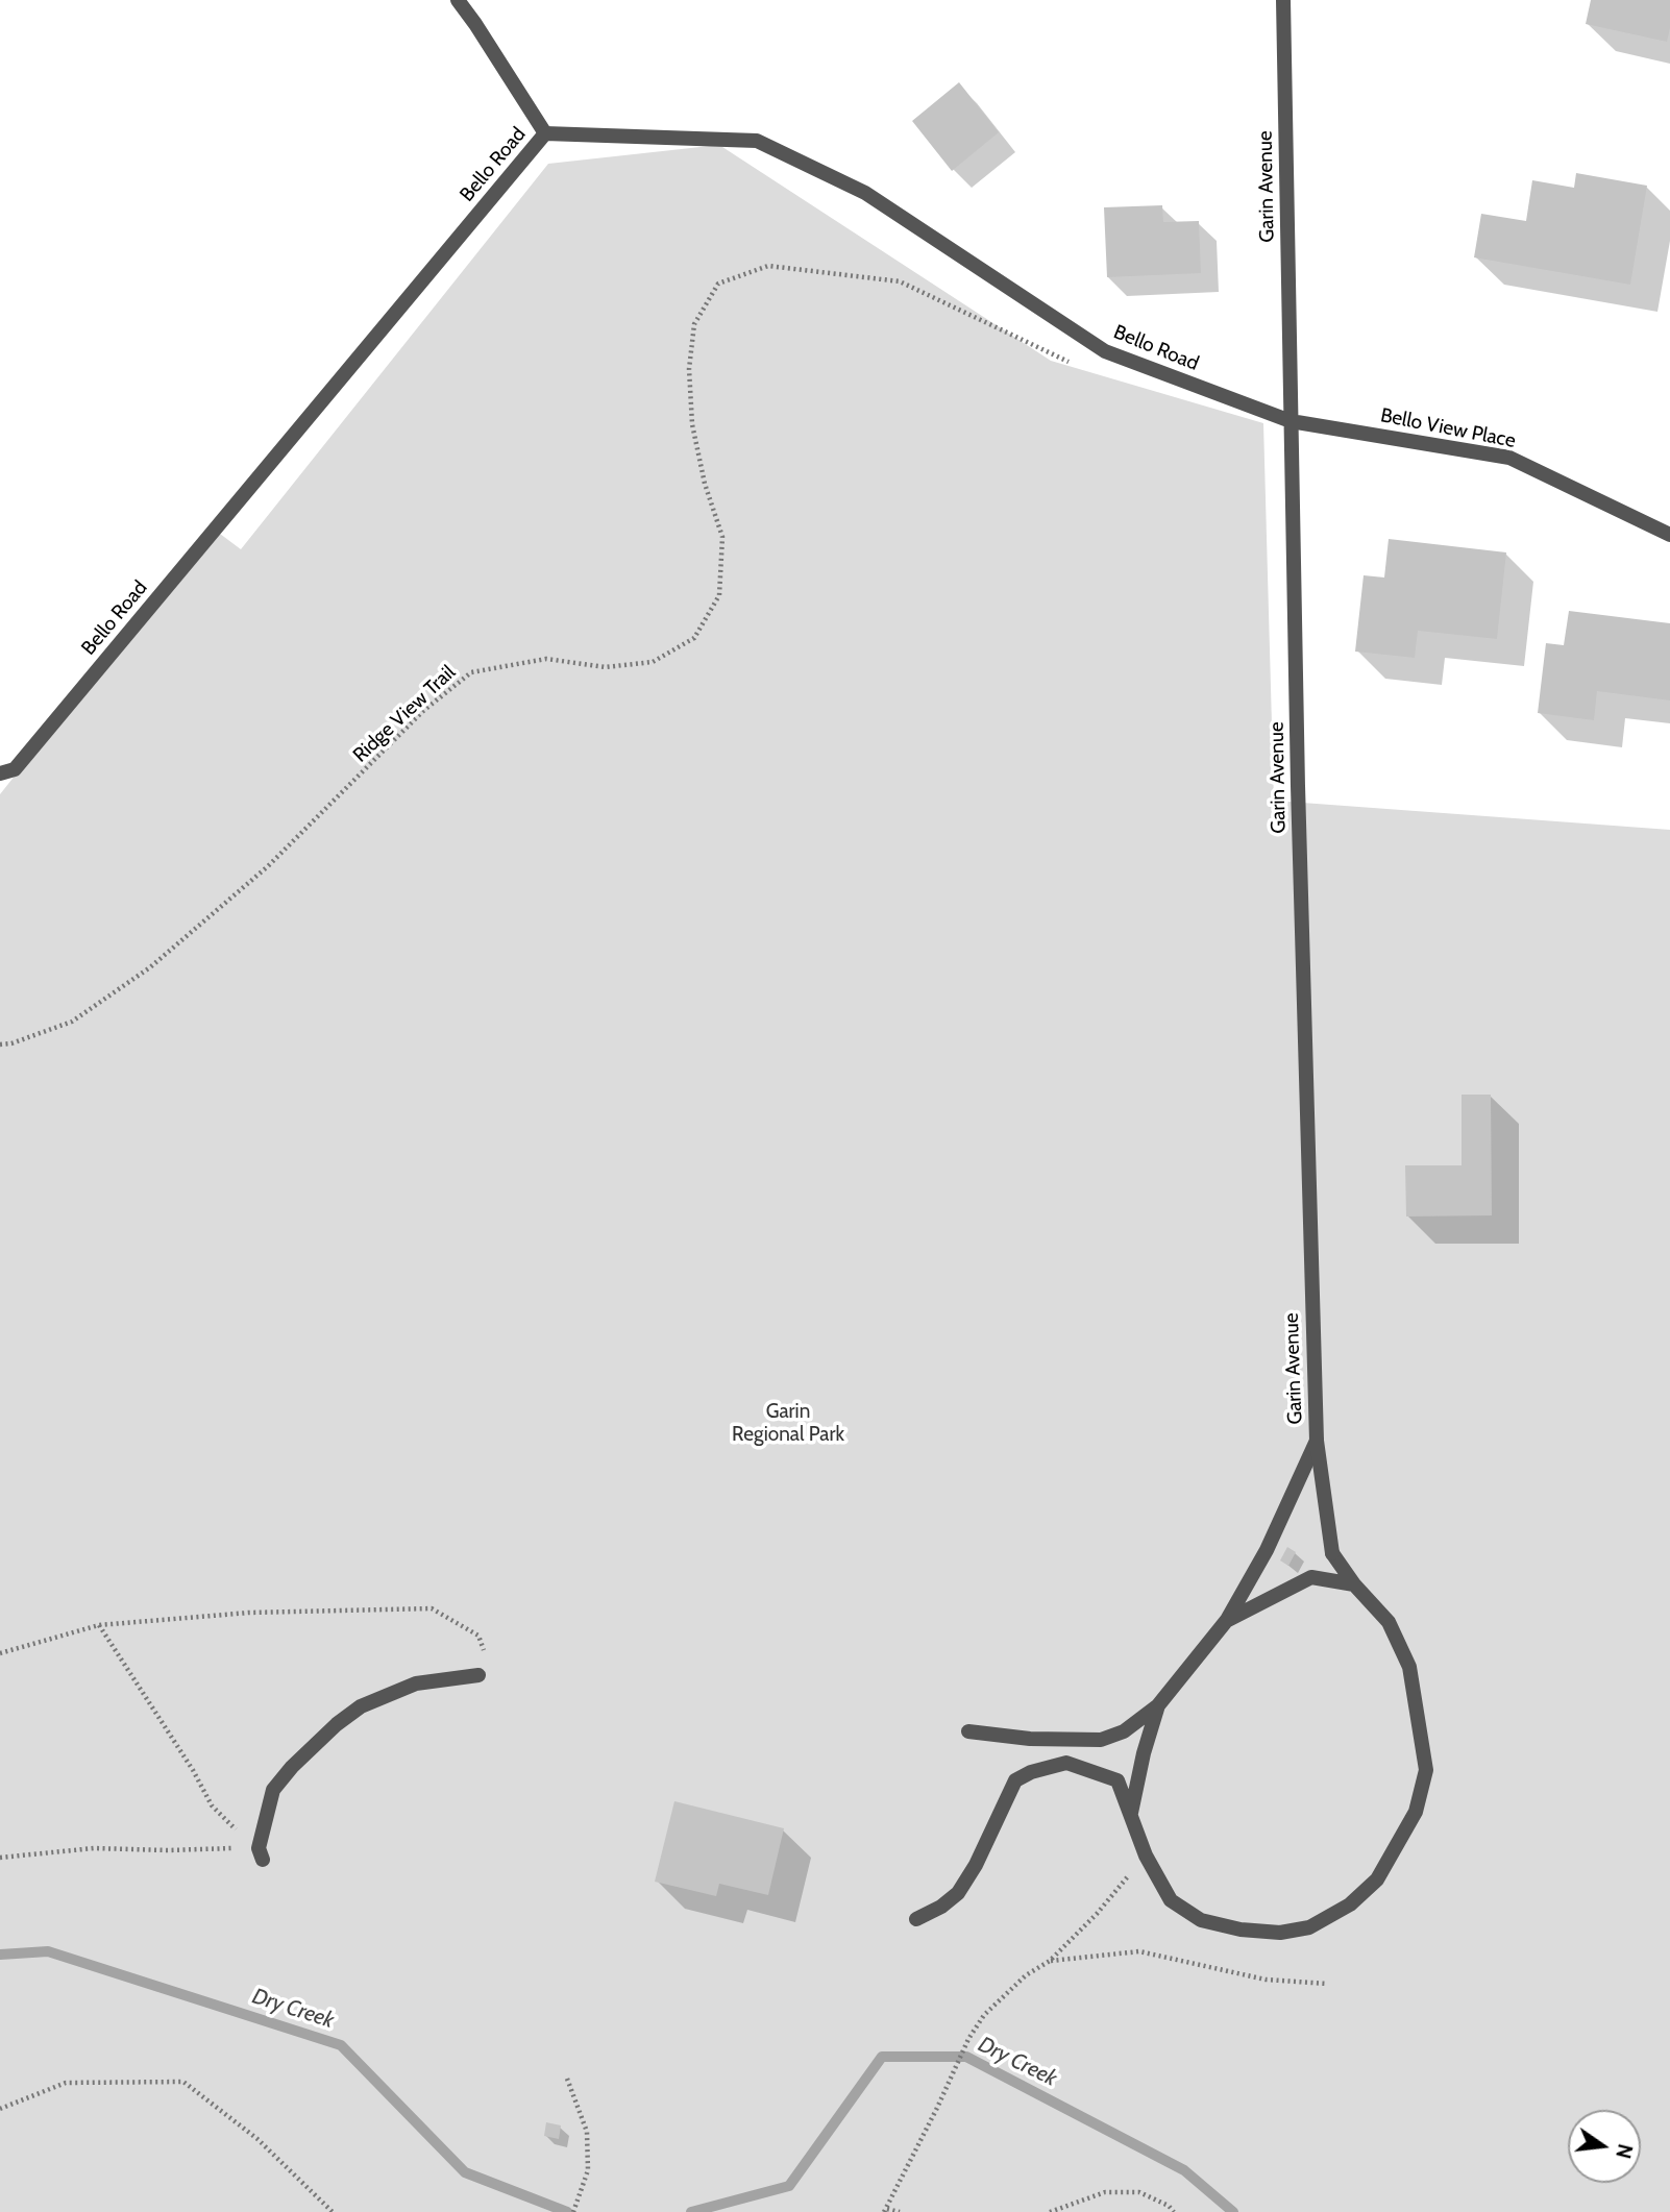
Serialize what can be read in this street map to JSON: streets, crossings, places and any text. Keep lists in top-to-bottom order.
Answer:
{
  "streets": {
    "street": ["Bello Road", "Garin Avenue", "Bello View Place"],
    "path": ["Ridge View Trail"]
  },
  "crossings": [
    ["Bello Road", "Garin Avenue"],
    ["Bello Road", "Bello View Place"],
    ["Garin Avenue", "Bello View Place"]
  ],
  "water": ["Dry Creek"],
  "parks": ["Garin Regional Park"],
  "north": "right"
}
